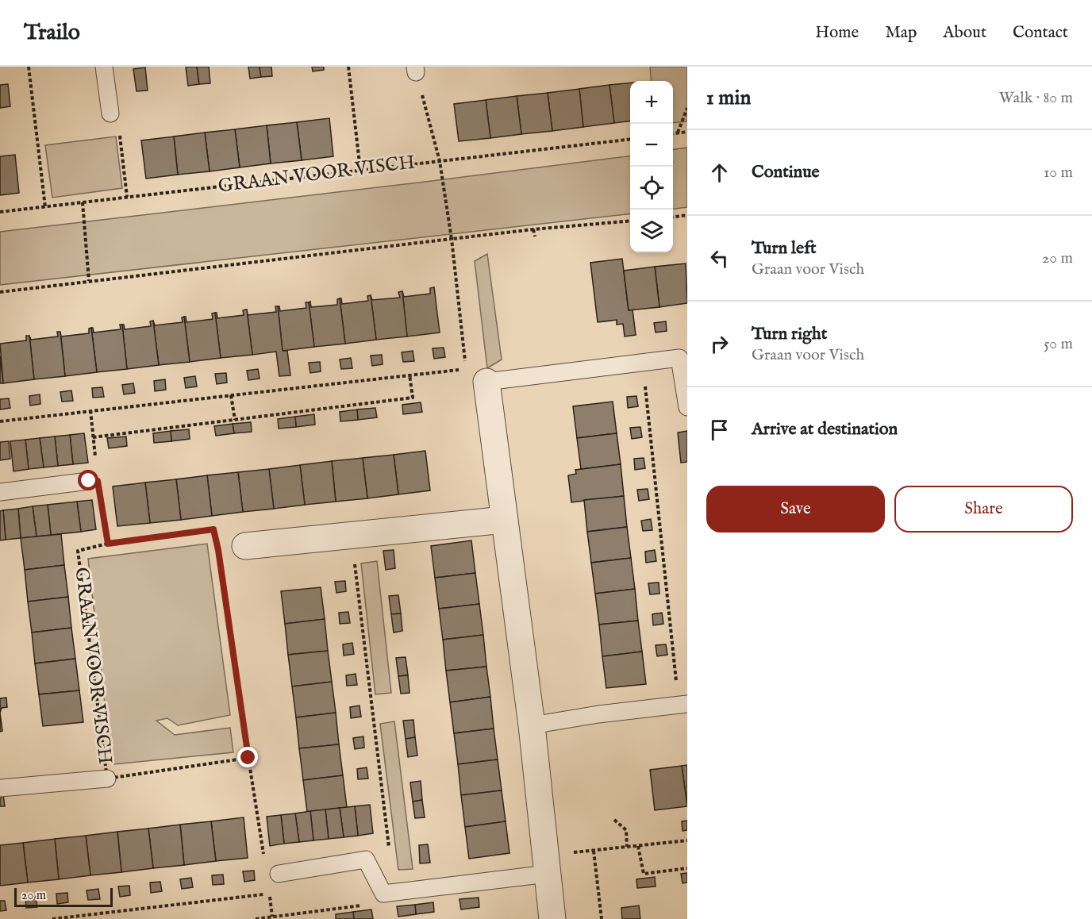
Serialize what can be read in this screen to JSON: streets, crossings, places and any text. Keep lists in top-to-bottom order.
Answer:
{
  "streets": {
    "lane": ["GRAAN VOOR VISCH"]
  },
  "scale_bar": "20 m",
  "page": {
    "header": "Trailo",
    "nav": [
      "Home",
      "Map",
      "About",
      "Contact"
    ],
    "heading": ["1 min", "Walk · 80 m"],
    "map_buttons": ["+", "−"],
    "list": [
      ["Continue", "10 m"],
      ["Turn left", "Graan voor Visch", "20 m"],
      ["Turn right", "Graan voor Visch", "50 m"],
      "Arrive at destination"
    ],
    "buttons": ["Save", "Share"],
    "scale": "20 m"
  }
}
